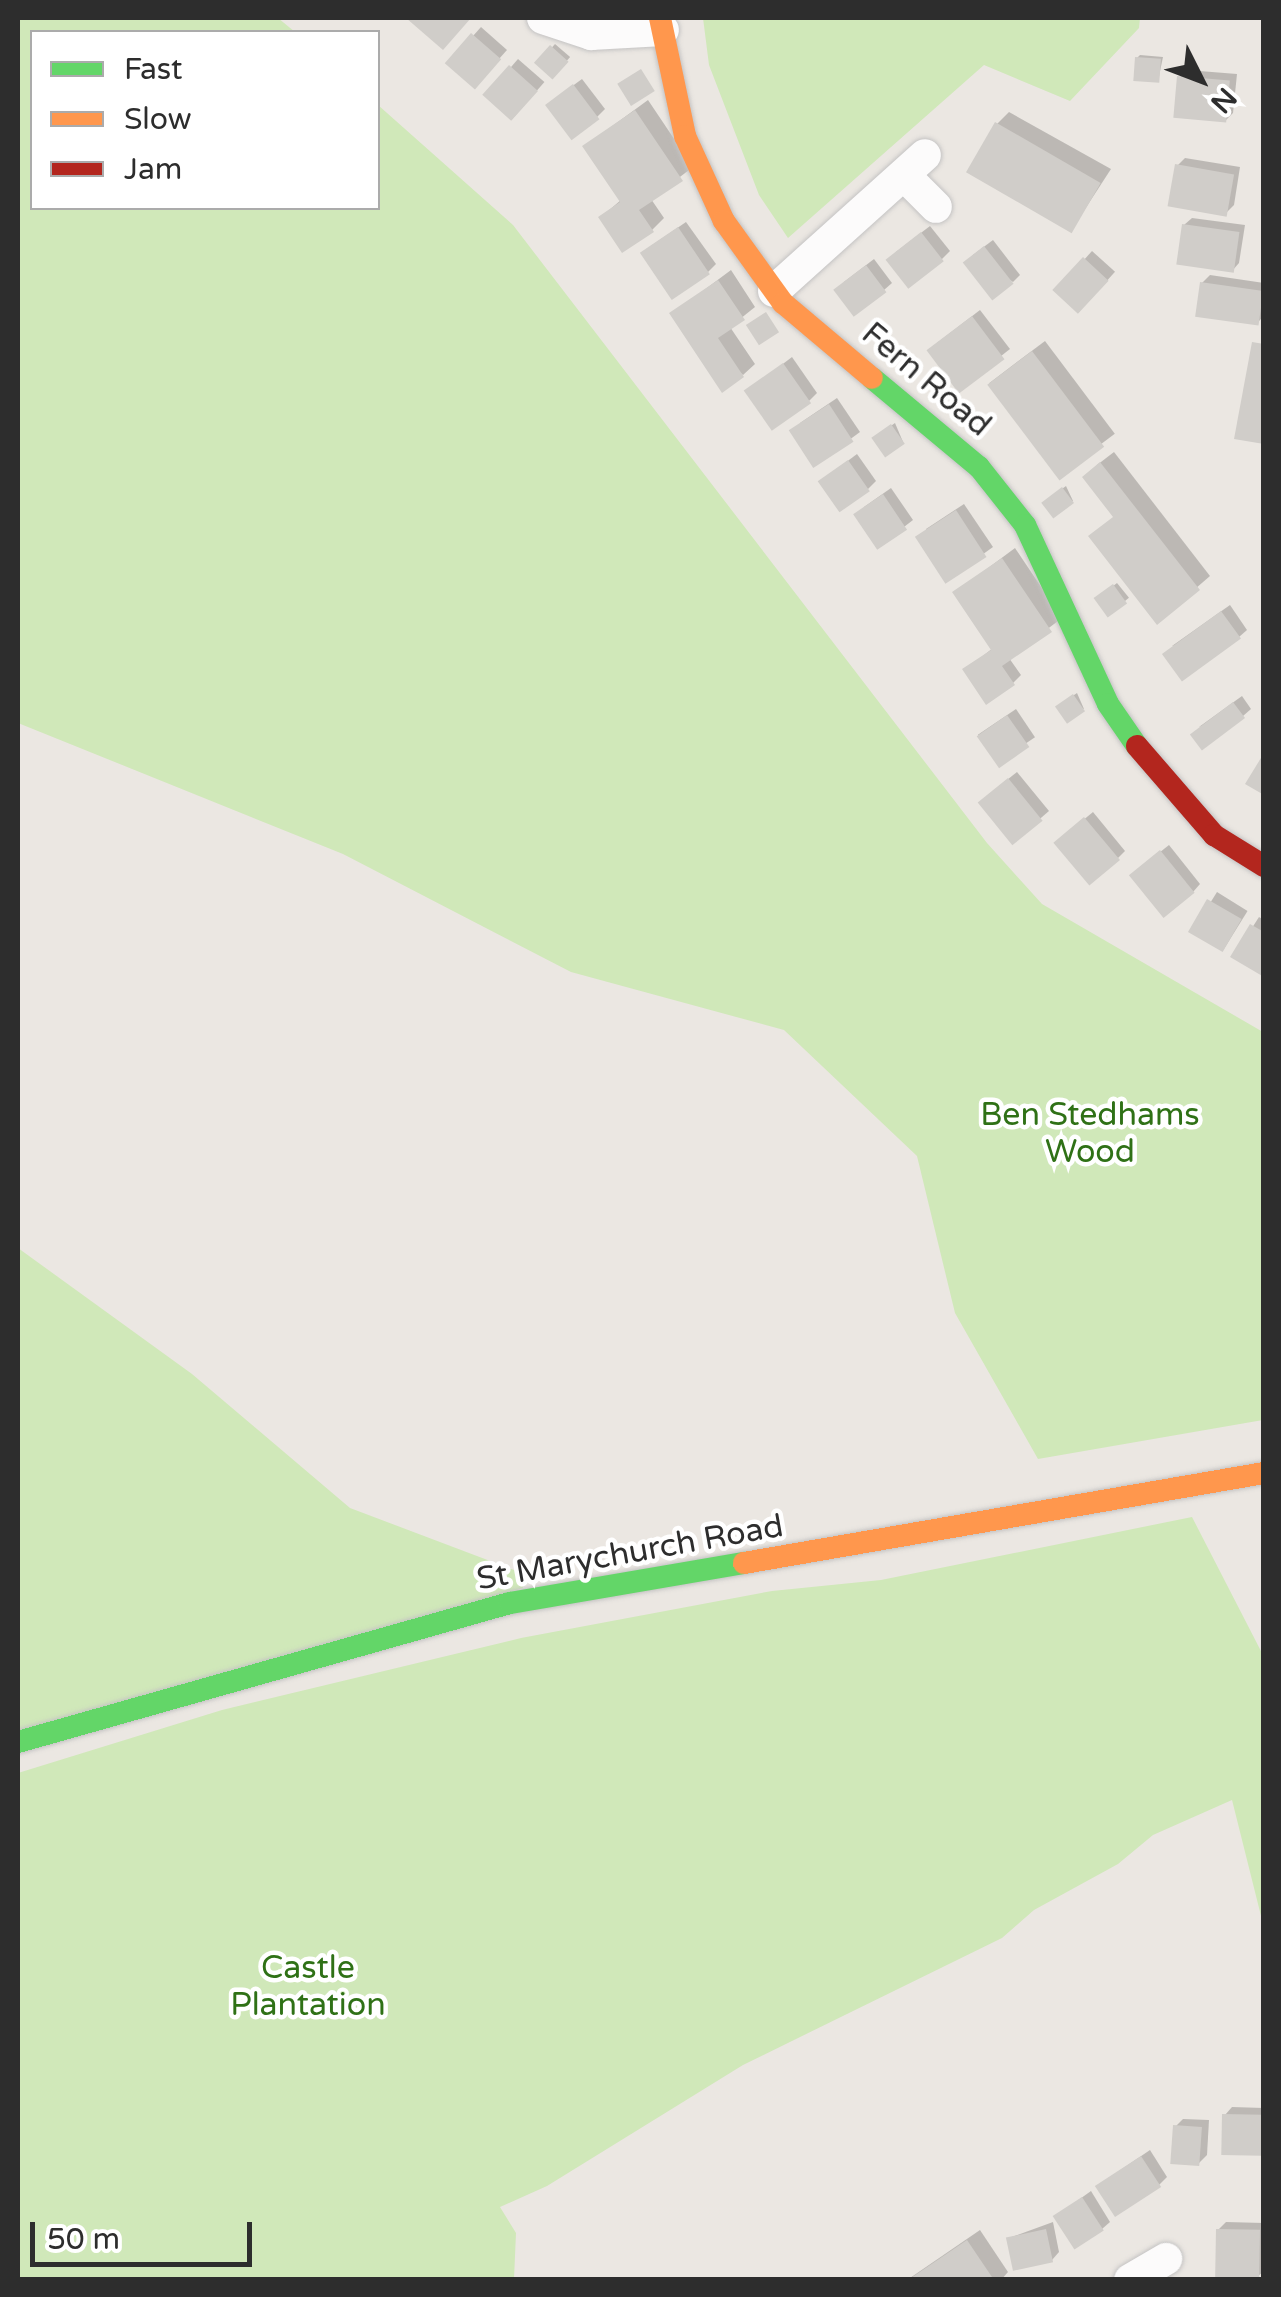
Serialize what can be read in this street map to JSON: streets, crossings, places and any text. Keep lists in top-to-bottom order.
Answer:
{
  "streets": {
    "street": ["Fern Road", "St Marychurch Road"]
  },
  "parks": ["Ben Stedhams Wood", "Castle Plantation"],
  "legend": ["Fast", "Slow", "Jam"],
  "scale_bar": "50 m",
  "north": "bottom right"
}
